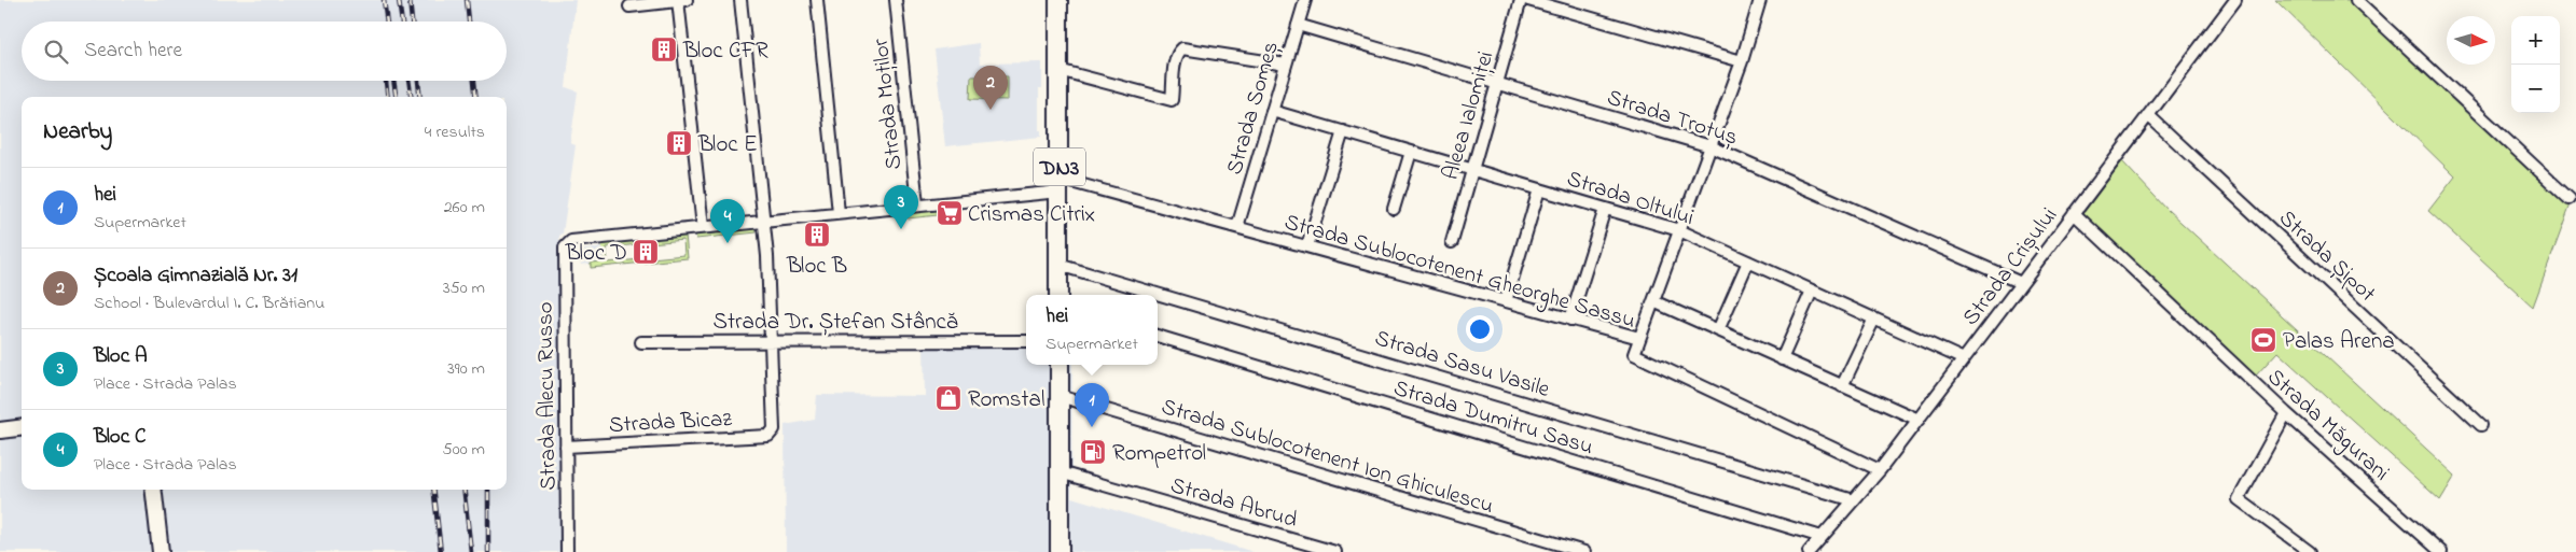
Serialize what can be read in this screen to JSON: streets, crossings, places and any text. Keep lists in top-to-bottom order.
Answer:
{
  "streets": {
    "main road": ["DN3"],
    "street": [
      "Strada Moților",
      "Strada Someș",
      "Aleea Ialomiței",
      "Strada Trotuș",
      "Strada Oltului",
      "Strada Șipot",
      "Strada Crișului",
      "Strada Sublocotenent Gheorghe Sassu",
      "Strada Dr. Ștefan Stâncă",
      "Strada Sasu Vasile",
      "Strada Alecu Russo",
      "Strada Dumitru Sasu",
      "Strada Bicaz",
      "Strada Măgurani",
      "Strada Sublocotenent Ion Ghiculescu",
      "Strada Abrud"
    ]
  },
  "crossings": [
    ["Strada Someș", "Strada Trotuș"],
    ["Strada Someș", "Strada Oltului"],
    ["Strada Someș", "Strada Sublocotenent Gheorghe Sassu"],
    ["Aleea Ialomiței", "Strada Trotuș"],
    ["Aleea Ialomiței", "Strada Oltului"],
    ["Strada Trotuș", "Strada Crișului"],
    ["DN3", "Strada Sublocotenent Gheorghe Sassu"],
    ["DN3", "Strada Sasu Vasile"],
    ["Strada Oltului", "Strada Crișului"],
    ["Strada Șipot", "Strada Crișului"],
    ["Strada Crișului", "Strada Sublocotenent Gheorghe Sassu"],
    ["Strada Crișului", "Strada Sasu Vasile"],
    ["Strada Crișului", "Strada Dumitru Sasu"],
    ["Strada Crișului", "Strada Măgurani"],
    ["Strada Dr. Ștefan Stâncă", "Strada Bicaz"],
    ["Strada Alecu Russo", "Strada Bicaz"]
  ],
  "places": {
    "building": [
      "Bloc CFR",
      "Bloc E",
      "Bloc B",
      "Bloc D"
    ],
    "supermarket": ["Crismas Citrix"],
    "sports": ["Palas Arena"],
    "shop": ["Romstal"],
    "fuel station": ["Rompetrol"]
  },
  "north": "right",
  "page": {
    "map_buttons": ["+", "−"],
    "search": "Search here",
    "pins": [
      "2",
      "3",
      "4",
      "1"
    ],
    "heading": ["Nearby", "4 results"],
    "list": [
      {
        "mark": "1",
        "name": "hei",
        "note": "Supermarket",
        "value": "260 m"
      },
      {
        "mark": "2",
        "name": "Școala Gimnazială Nr. 31",
        "note": "School · Bulevardul I. C. Brătianu",
        "value": "350 m"
      },
      {
        "mark": "3",
        "name": "Bloc A",
        "note": "Place · Strada Palas",
        "value": "390 m"
      },
      {
        "mark": "4",
        "name": "Bloc C",
        "note": "Place · Strada Palas",
        "value": "500 m"
      }
    ],
    "popup": ["hei", "Supermarket"]
  }
}
